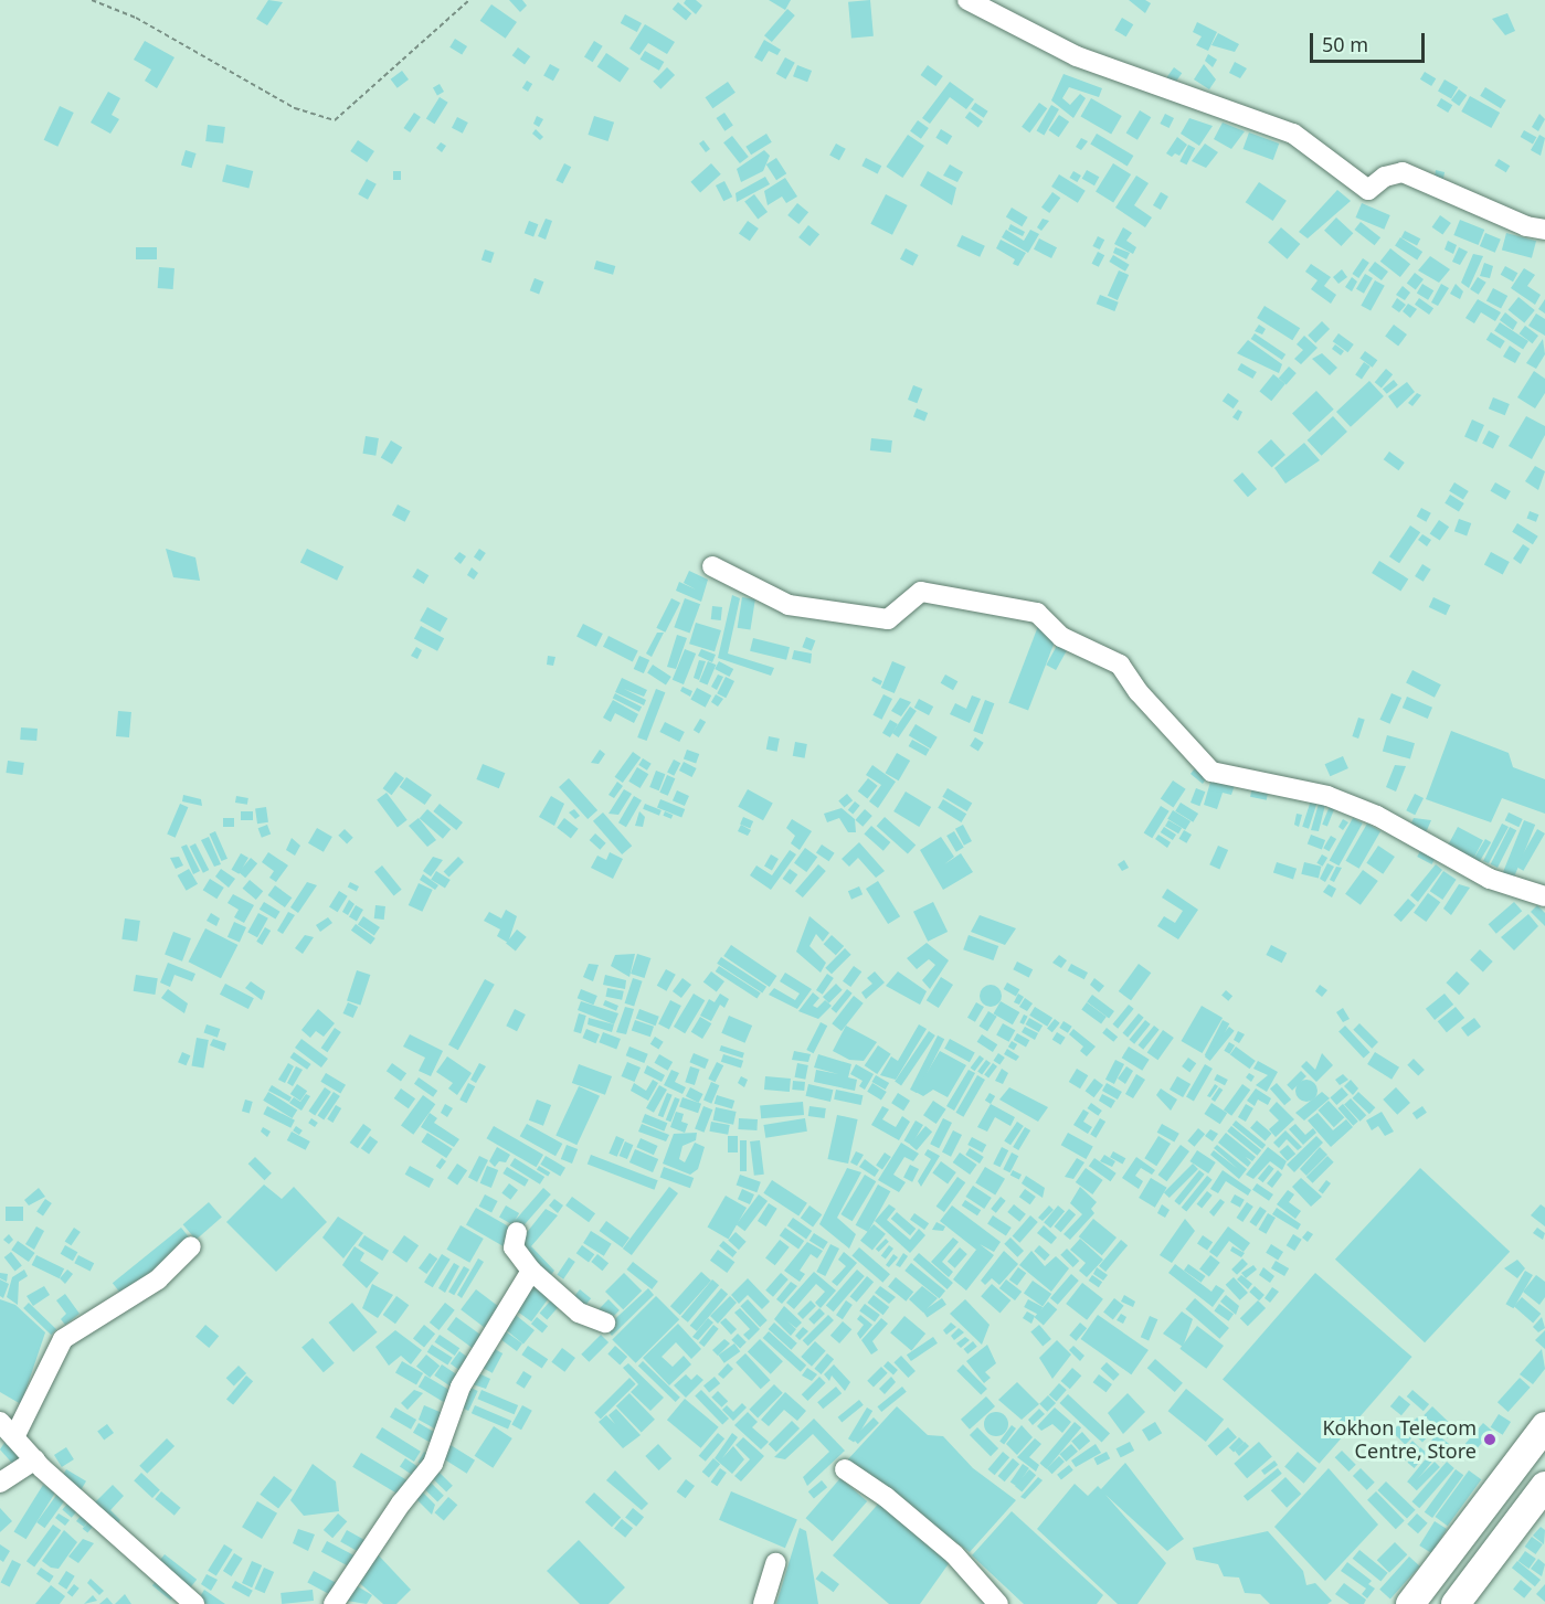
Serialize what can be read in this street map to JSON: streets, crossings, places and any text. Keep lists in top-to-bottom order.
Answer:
{
  "places": ["Kokhon Telecom Centre, Store"],
  "scale_bar": "50 m"
}
